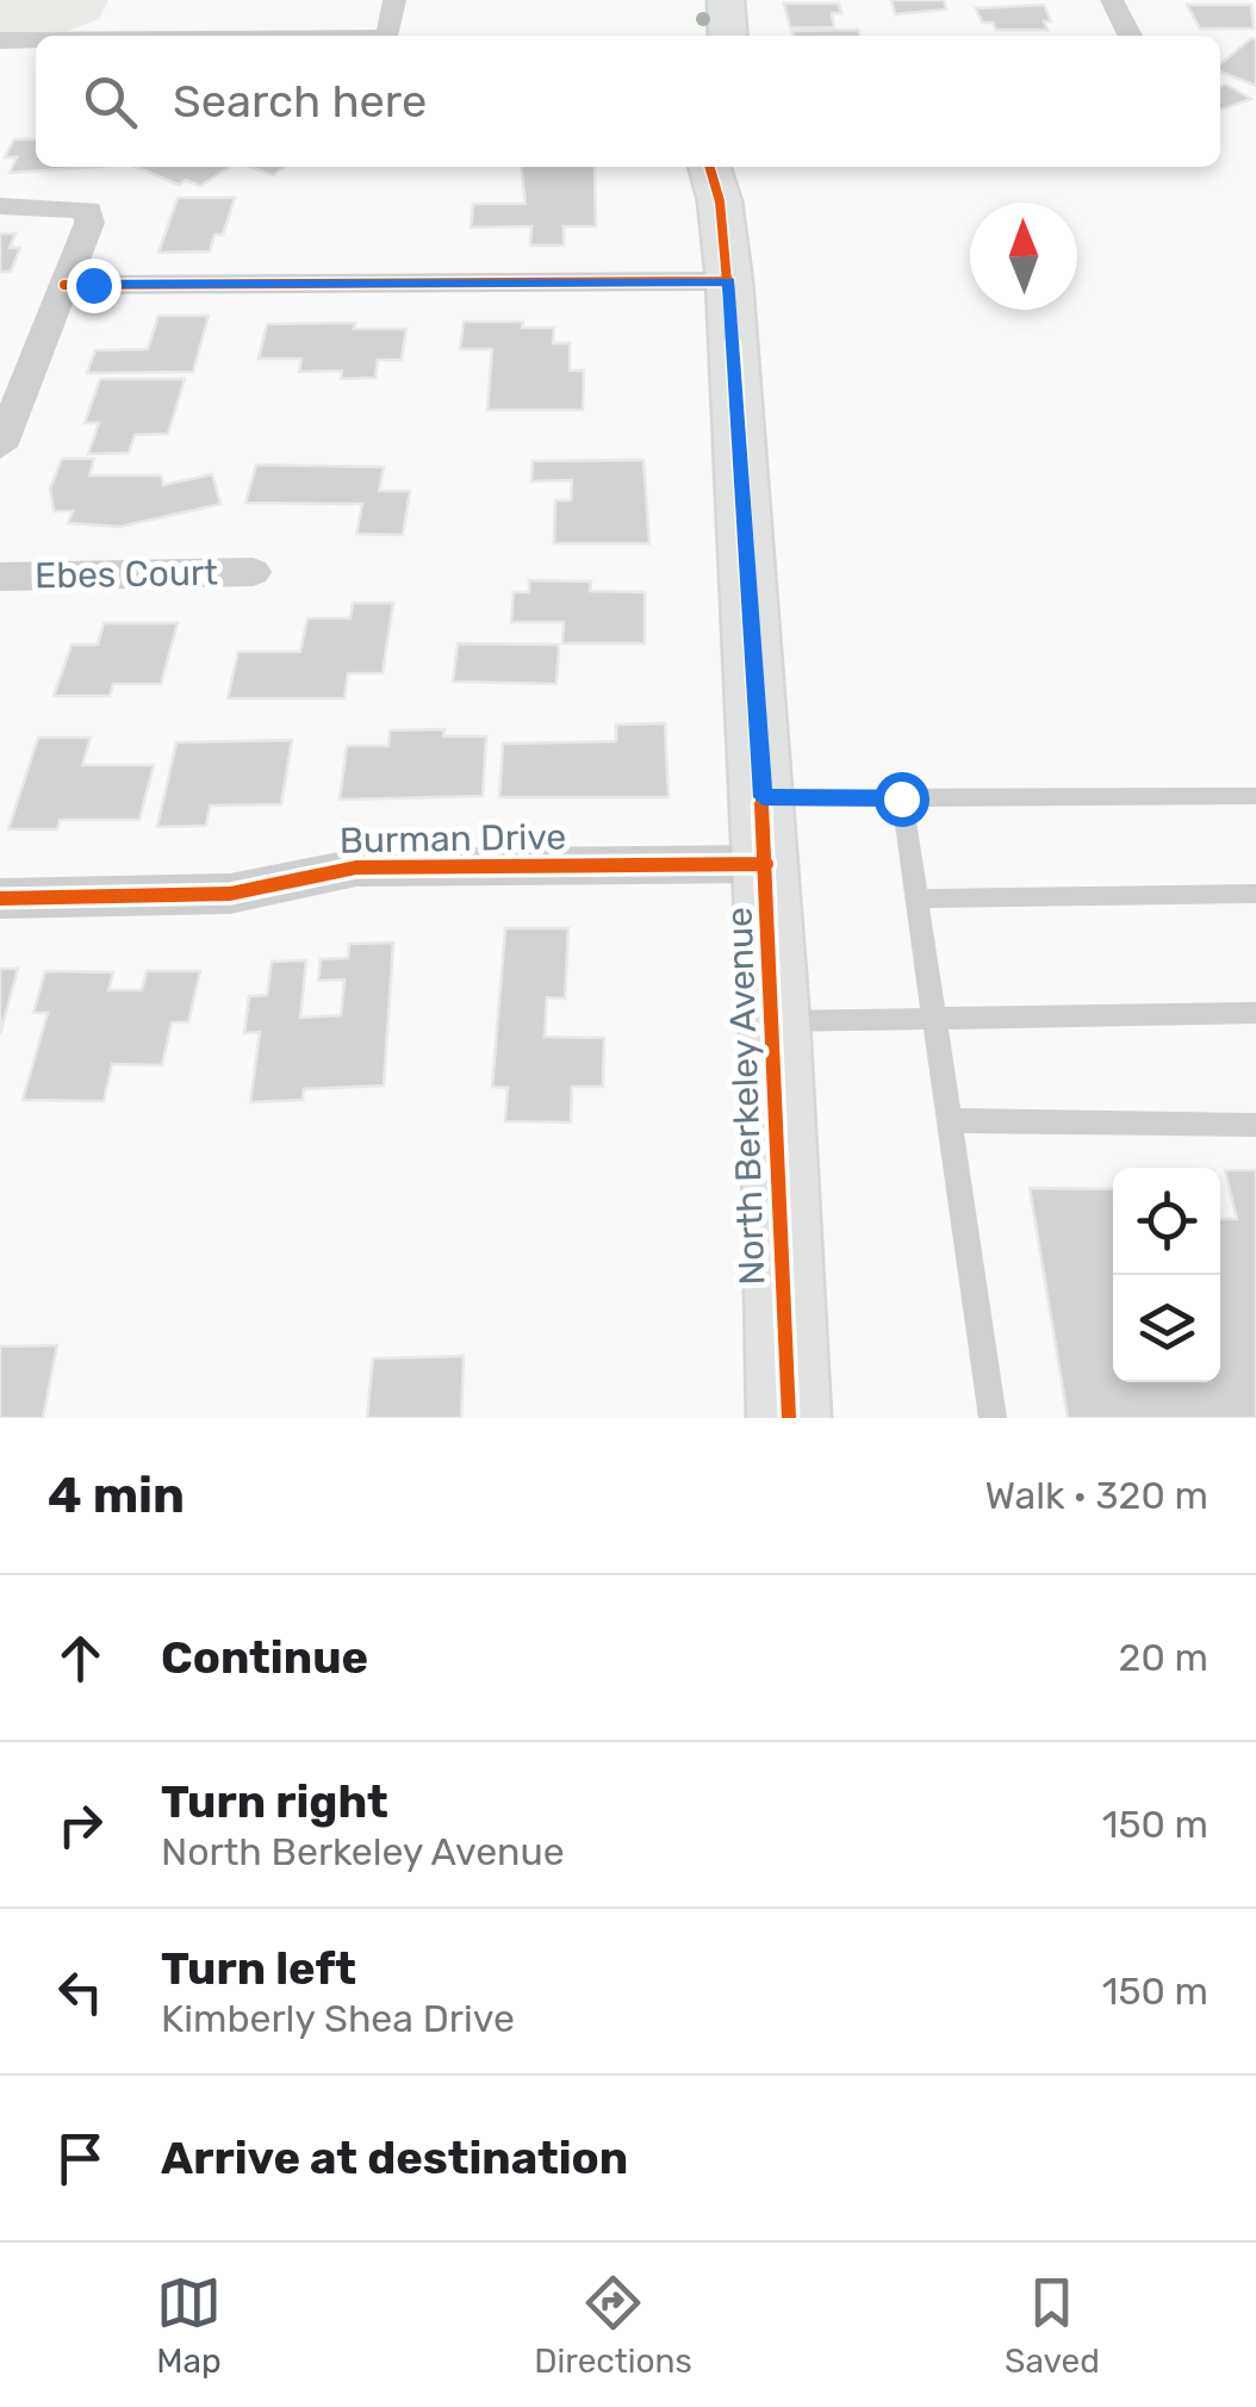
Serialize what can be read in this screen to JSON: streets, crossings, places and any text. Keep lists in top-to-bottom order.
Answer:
{
  "streets": {
    "street": ["Ebes Court", "Burman Drive", "North Berkeley Avenue"]
  },
  "crossings": [
    ["Burman Drive", "North Berkeley Avenue"]
  ],
  "north": "top",
  "page": {
    "search": "Search here",
    "heading": ["4 min", "Walk · 320 m"],
    "list": [
      ["Continue", "20 m"],
      ["Turn right", "North Berkeley Avenue", "150 m"],
      ["Turn left", "Kimberly Shea Drive", "150 m"],
      "Arrive at destination"
    ],
    "nav": ["Map", "Directions", "Saved"]
  }
}
